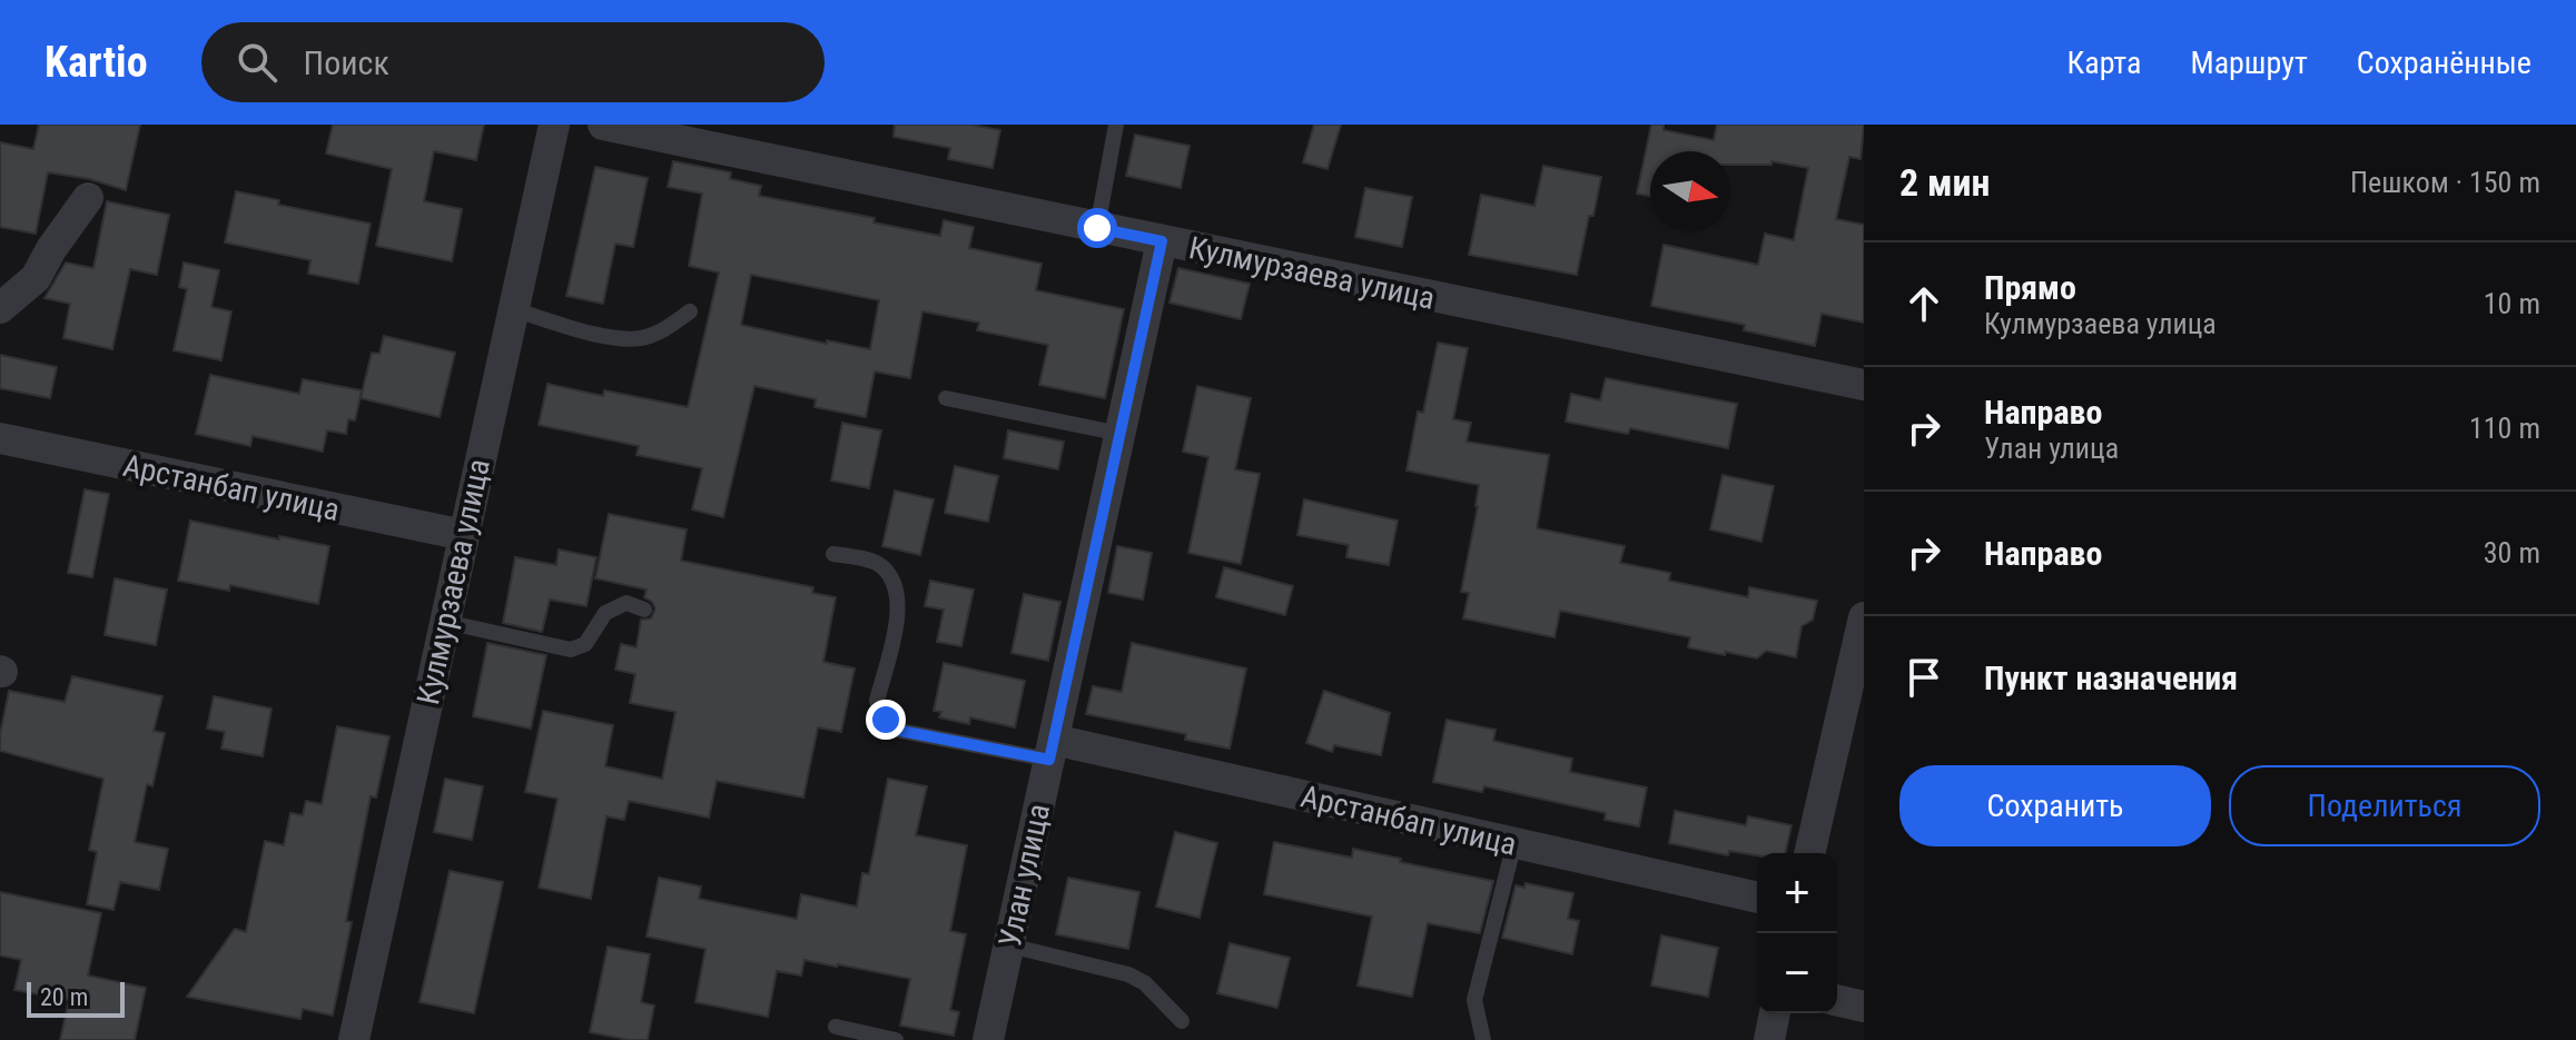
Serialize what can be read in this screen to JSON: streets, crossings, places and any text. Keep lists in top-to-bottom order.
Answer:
{
  "streets": {
    "street": ["Кулмурзаева улица", "Арстанбап улица", "Улан улица"]
  },
  "crossings": [
    ["Кулмурзаева улица", "Арстанбап улица"],
    ["Кулмурзаева улица", "Улан улица"],
    ["Арстанбап улица", "Улан улица"]
  ],
  "scale_bar": "20 m",
  "north": "right",
  "page": {
    "header": "Kartio",
    "search": "Поиск",
    "nav": ["Карта", "Маршрут", "Сохранённые"],
    "heading": ["2 мин", "Пешком · 150 m"],
    "list": [
      ["Прямо", "Кулмурзаева улица", "10 m"],
      ["Направо", "Улан улица", "110 m"],
      ["Направо", "30 m"],
      "Пункт назначения"
    ],
    "buttons": ["Сохранить", "Поделиться"],
    "map_buttons": ["+", "−"],
    "scale": "20 m"
  }
}
